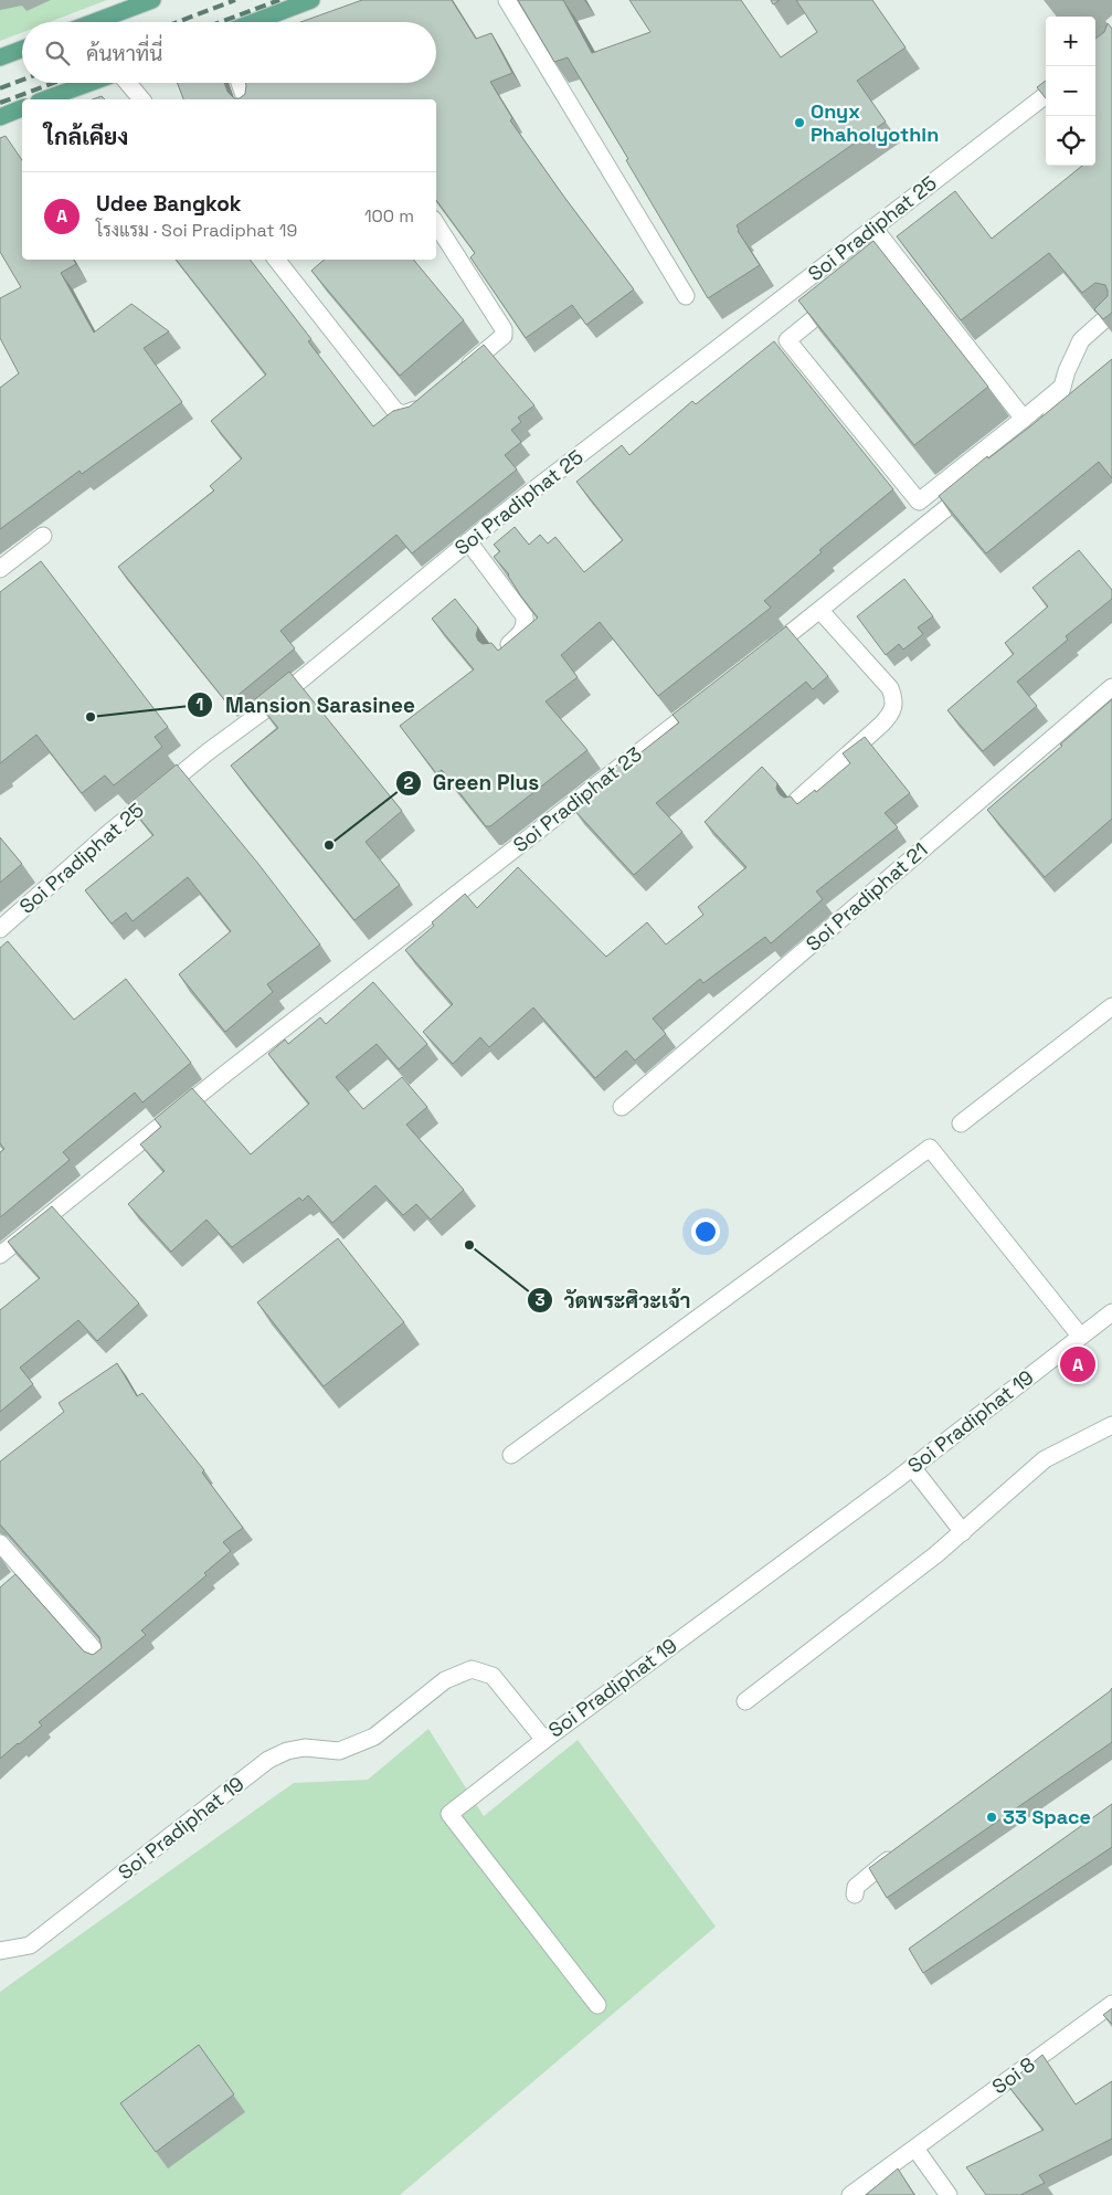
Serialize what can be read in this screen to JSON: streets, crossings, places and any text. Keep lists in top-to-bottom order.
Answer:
{
  "streets": {
    "street": [
      "Soi Pradiphat 25",
      "Soi Pradiphat 23",
      "Soi Pradiphat 21",
      "Soi Pradiphat 19",
      "Soi 8"
    ]
  },
  "places": [
    "Onyx Phaholyothin",
    "Mansion Sarasinee",
    "Green Plus",
    "วัดพระศิวะเจ้า",
    "33 Space"
  ],
  "page": {
    "map_buttons": ["+", "−"],
    "search": "ค้นหาที่นี่",
    "heading": "ใกล้เคียง",
    "list": [
      {
        "mark": "A",
        "name": "Udee Bangkok",
        "note": "โรงแรม · Soi Pradiphat 19",
        "value": "100 m"
      }
    ],
    "pins": "A"
  }
}
